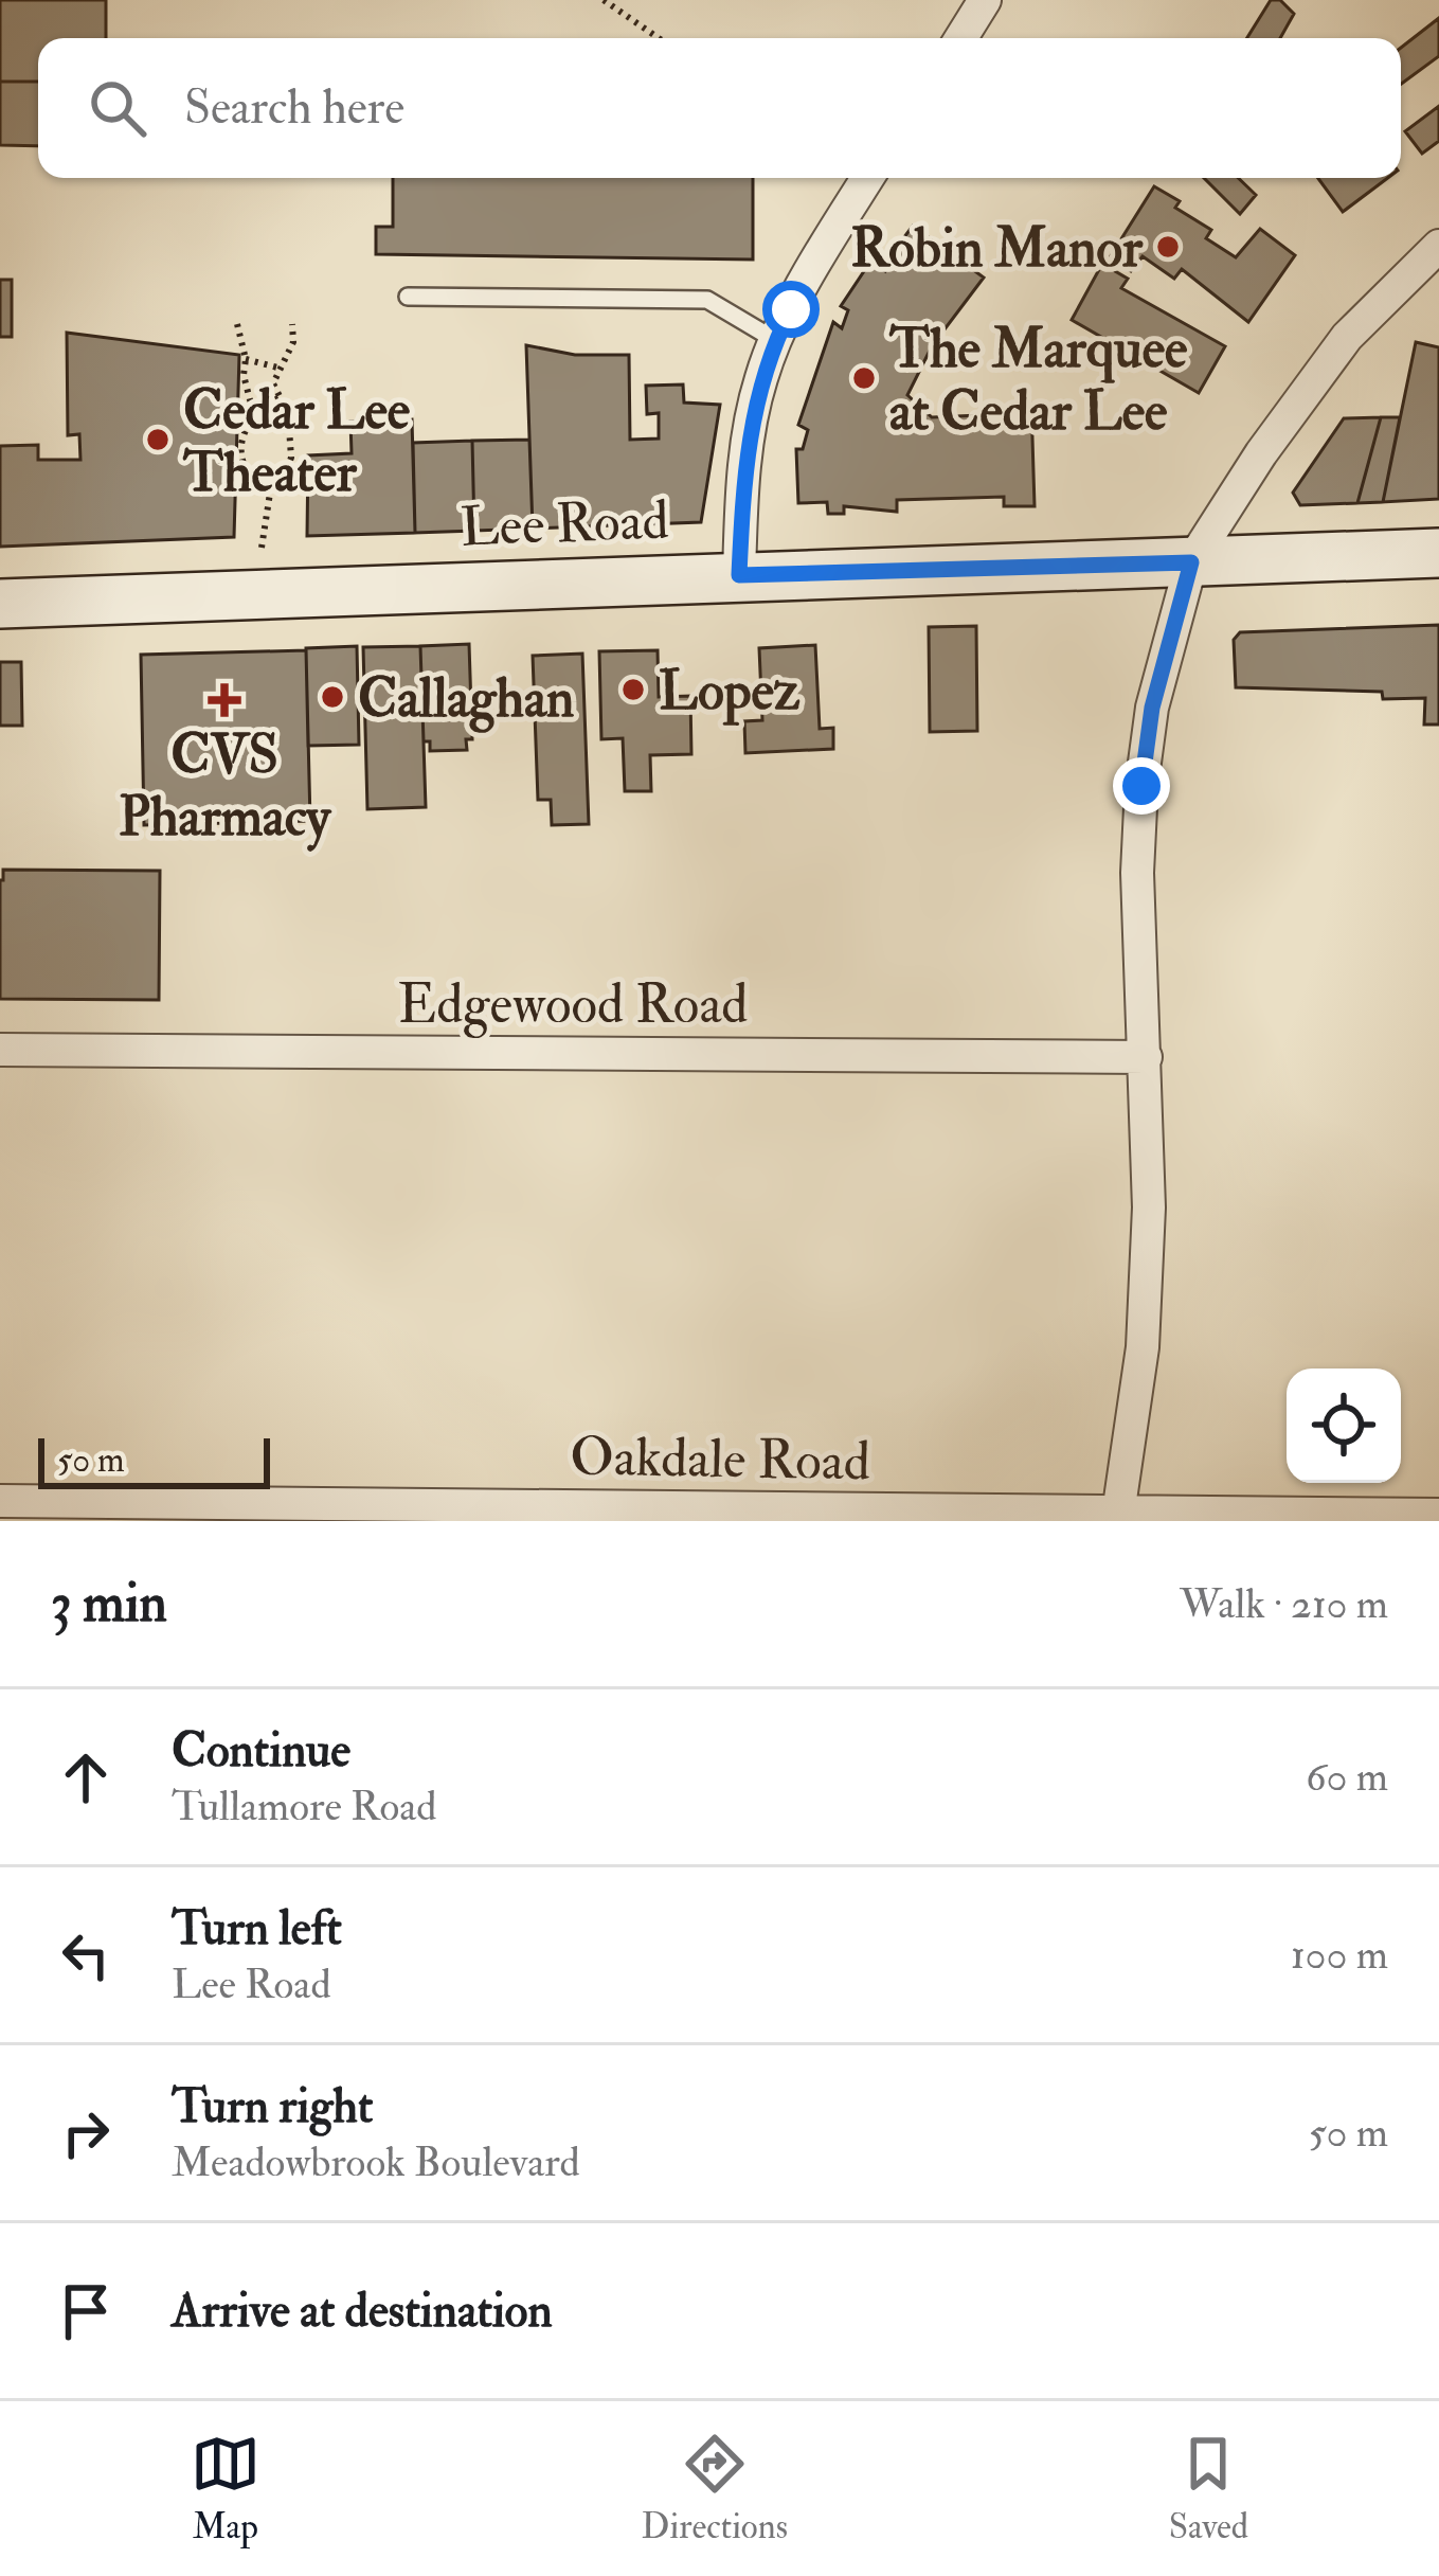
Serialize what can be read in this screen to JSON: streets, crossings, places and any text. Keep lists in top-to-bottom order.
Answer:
{
  "streets": {
    "main road": ["Lee Road"],
    "street": ["Edgewood Road", "Oakdale Road"]
  },
  "places": {
    "other": [
      "Robin Manor",
      "The Marquee at Cedar Lee",
      "Cedar Lee Theater",
      "Lopez",
      "Callaghan"
    ],
    "health": ["CVS Pharmacy"]
  },
  "scale_bar": "50 m",
  "page": {
    "search": "Search here",
    "scale": "50 m",
    "heading": ["3 min", "Walk · 210 m"],
    "list": [
      ["Continue", "Tullamore Road", "60 m"],
      ["Turn left", "Lee Road", "100 m"],
      ["Turn right", "Meadowbrook Boulevard", "50 m"],
      "Arrive at destination"
    ],
    "nav": ["Map", "Directions", "Saved"]
  }
}
